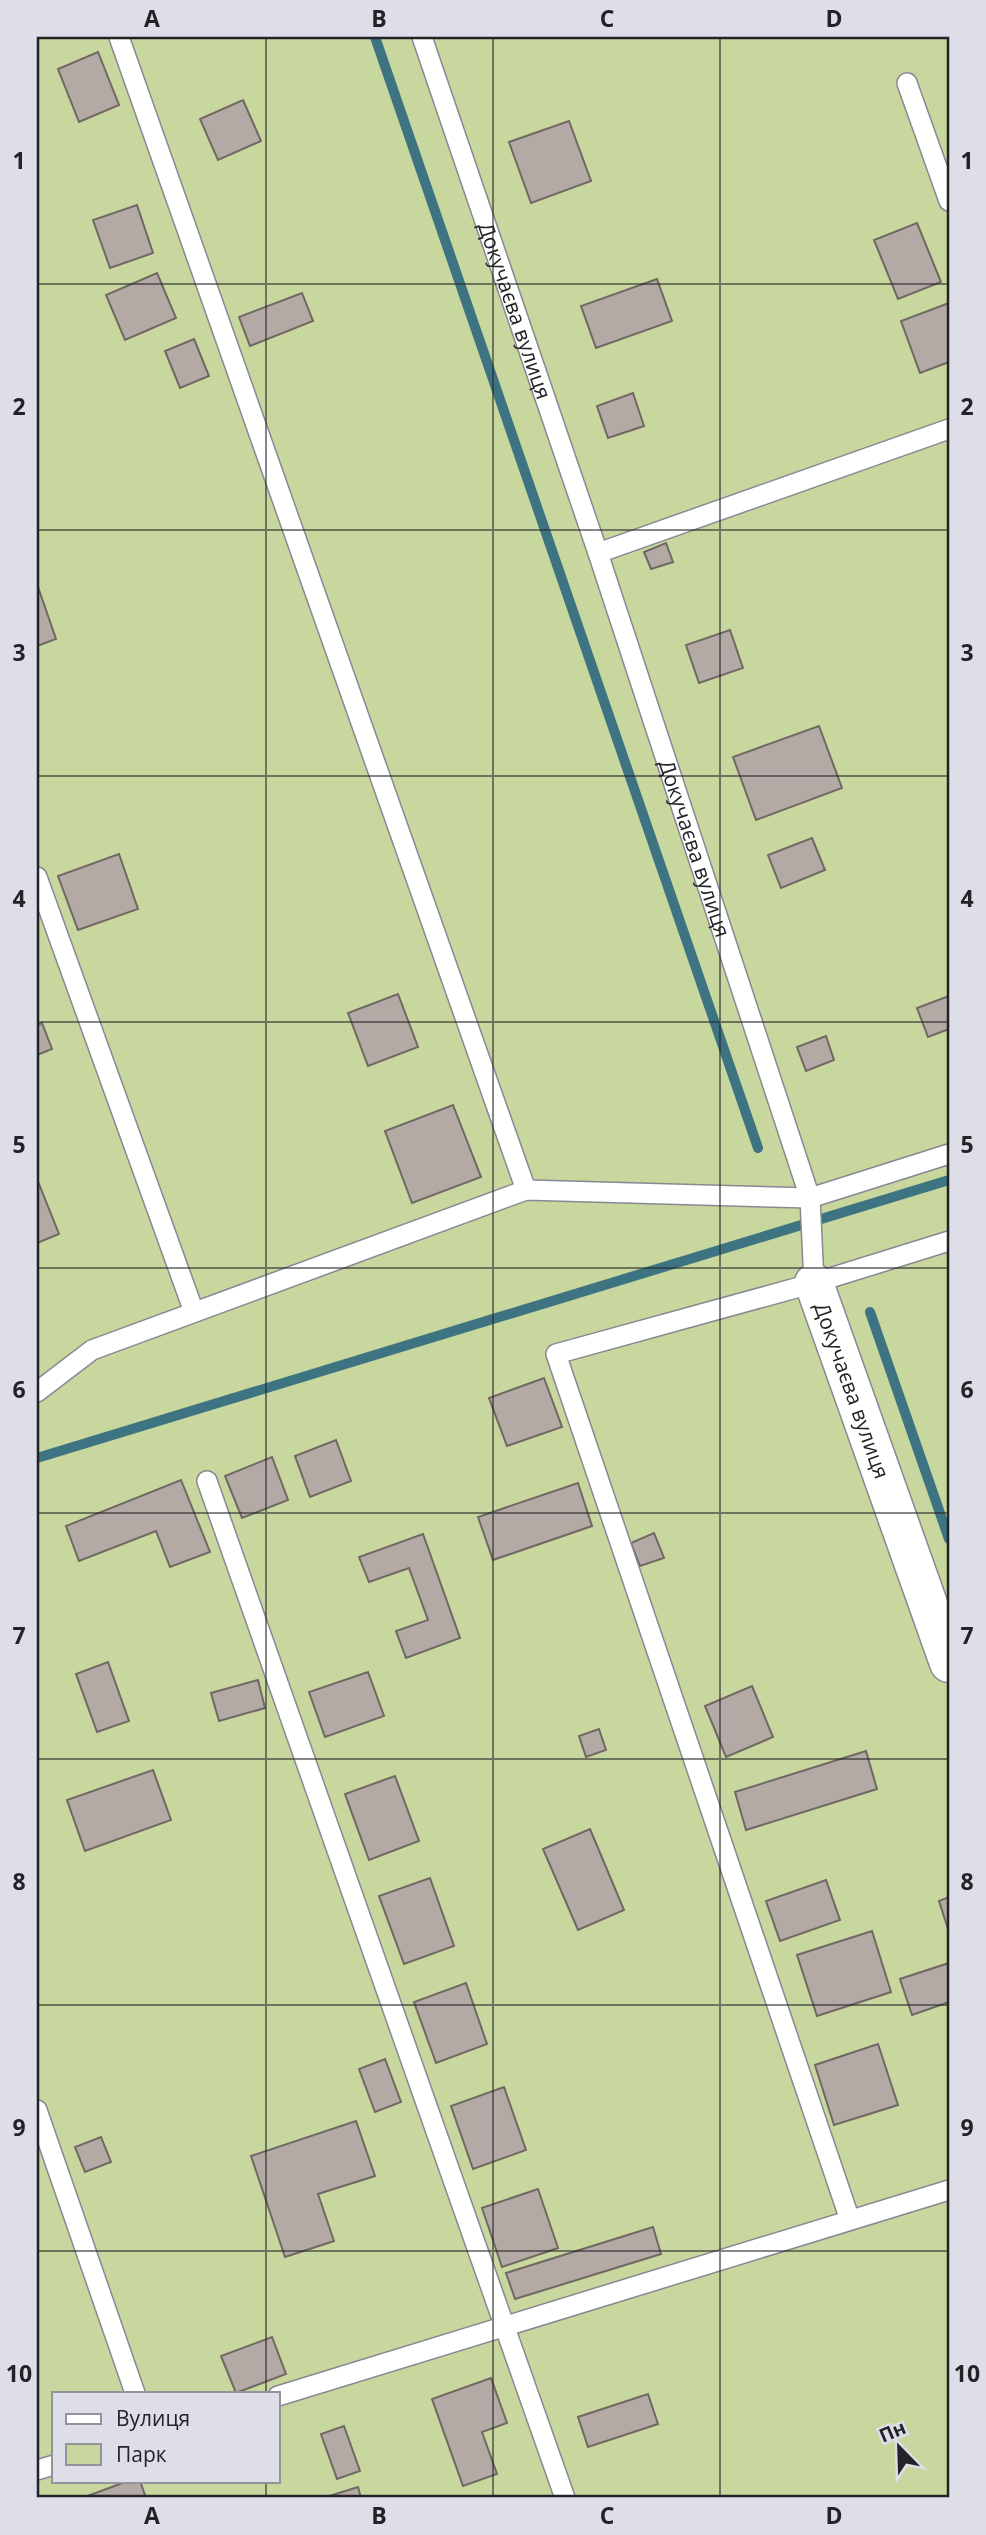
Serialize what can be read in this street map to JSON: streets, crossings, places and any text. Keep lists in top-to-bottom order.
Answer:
{
  "streets": {
    "street": ["Докучаєва вулиця"]
  },
  "legend": ["Вулиця", "Парк"],
  "north": "top left",
  "grid": {
    "columns": [
      "A",
      "B",
      "C",
      "D"
    ],
    "rows": [
      "1",
      "2",
      "3",
      "4",
      "5",
      "6",
      "7",
      "8",
      "9",
      "10"
    ]
  }
}
